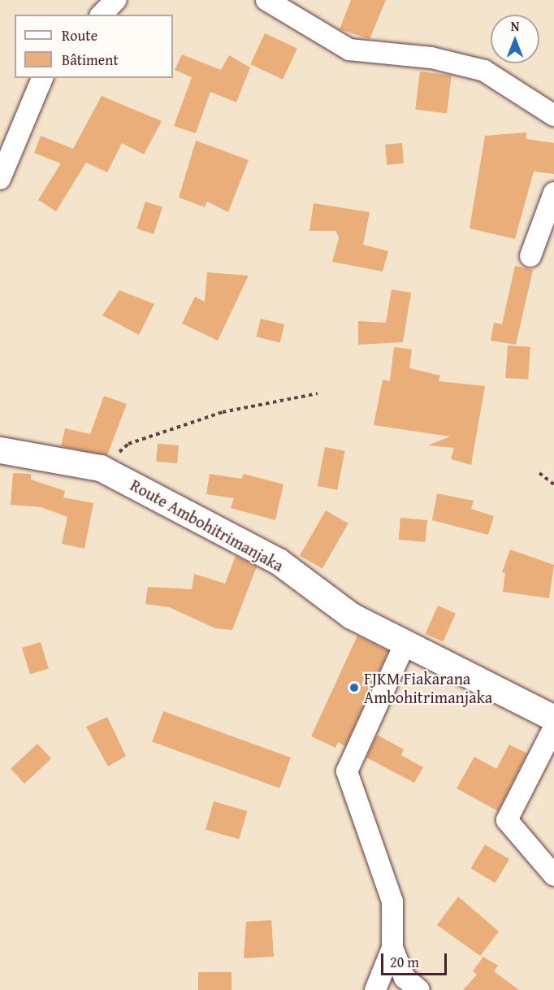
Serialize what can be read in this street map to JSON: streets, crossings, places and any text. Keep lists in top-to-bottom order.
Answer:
{
  "streets": {
    "street": ["Route Ambohitrimanjaka"]
  },
  "places": ["FJKM Fiakarana Ambohitrimanjaka"],
  "legend": ["Route", "Bâtiment"],
  "scale_bar": "20 m",
  "north": "top"
}
